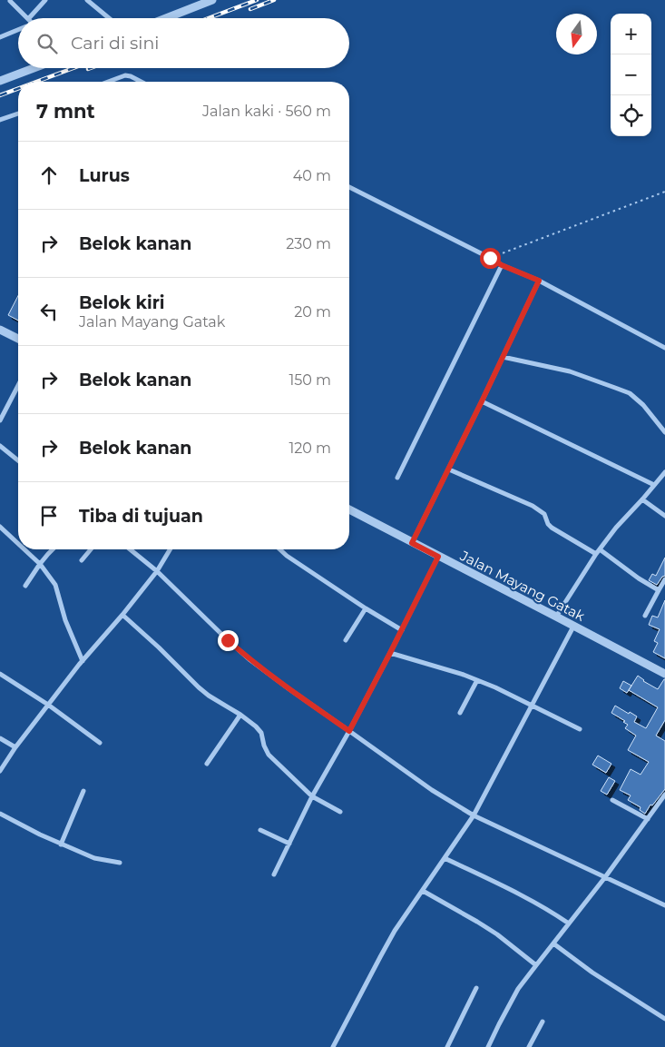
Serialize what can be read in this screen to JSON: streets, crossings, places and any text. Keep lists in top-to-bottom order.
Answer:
{
  "streets": {
    "street": ["Jalan Mayang Gatak"]
  },
  "north": "bottom",
  "page": {
    "map_buttons": ["+", "−"],
    "search": "Cari di sini",
    "heading": ["7 mnt", "Jalan kaki · 560 m"],
    "list": [
      ["Lurus", "40 m"],
      ["Belok kanan", "230 m"],
      ["Belok kiri", "Jalan Mayang Gatak", "20 m"],
      ["Belok kanan", "150 m"],
      ["Belok kanan", "120 m"],
      "Tiba di tujuan"
    ]
  }
}
